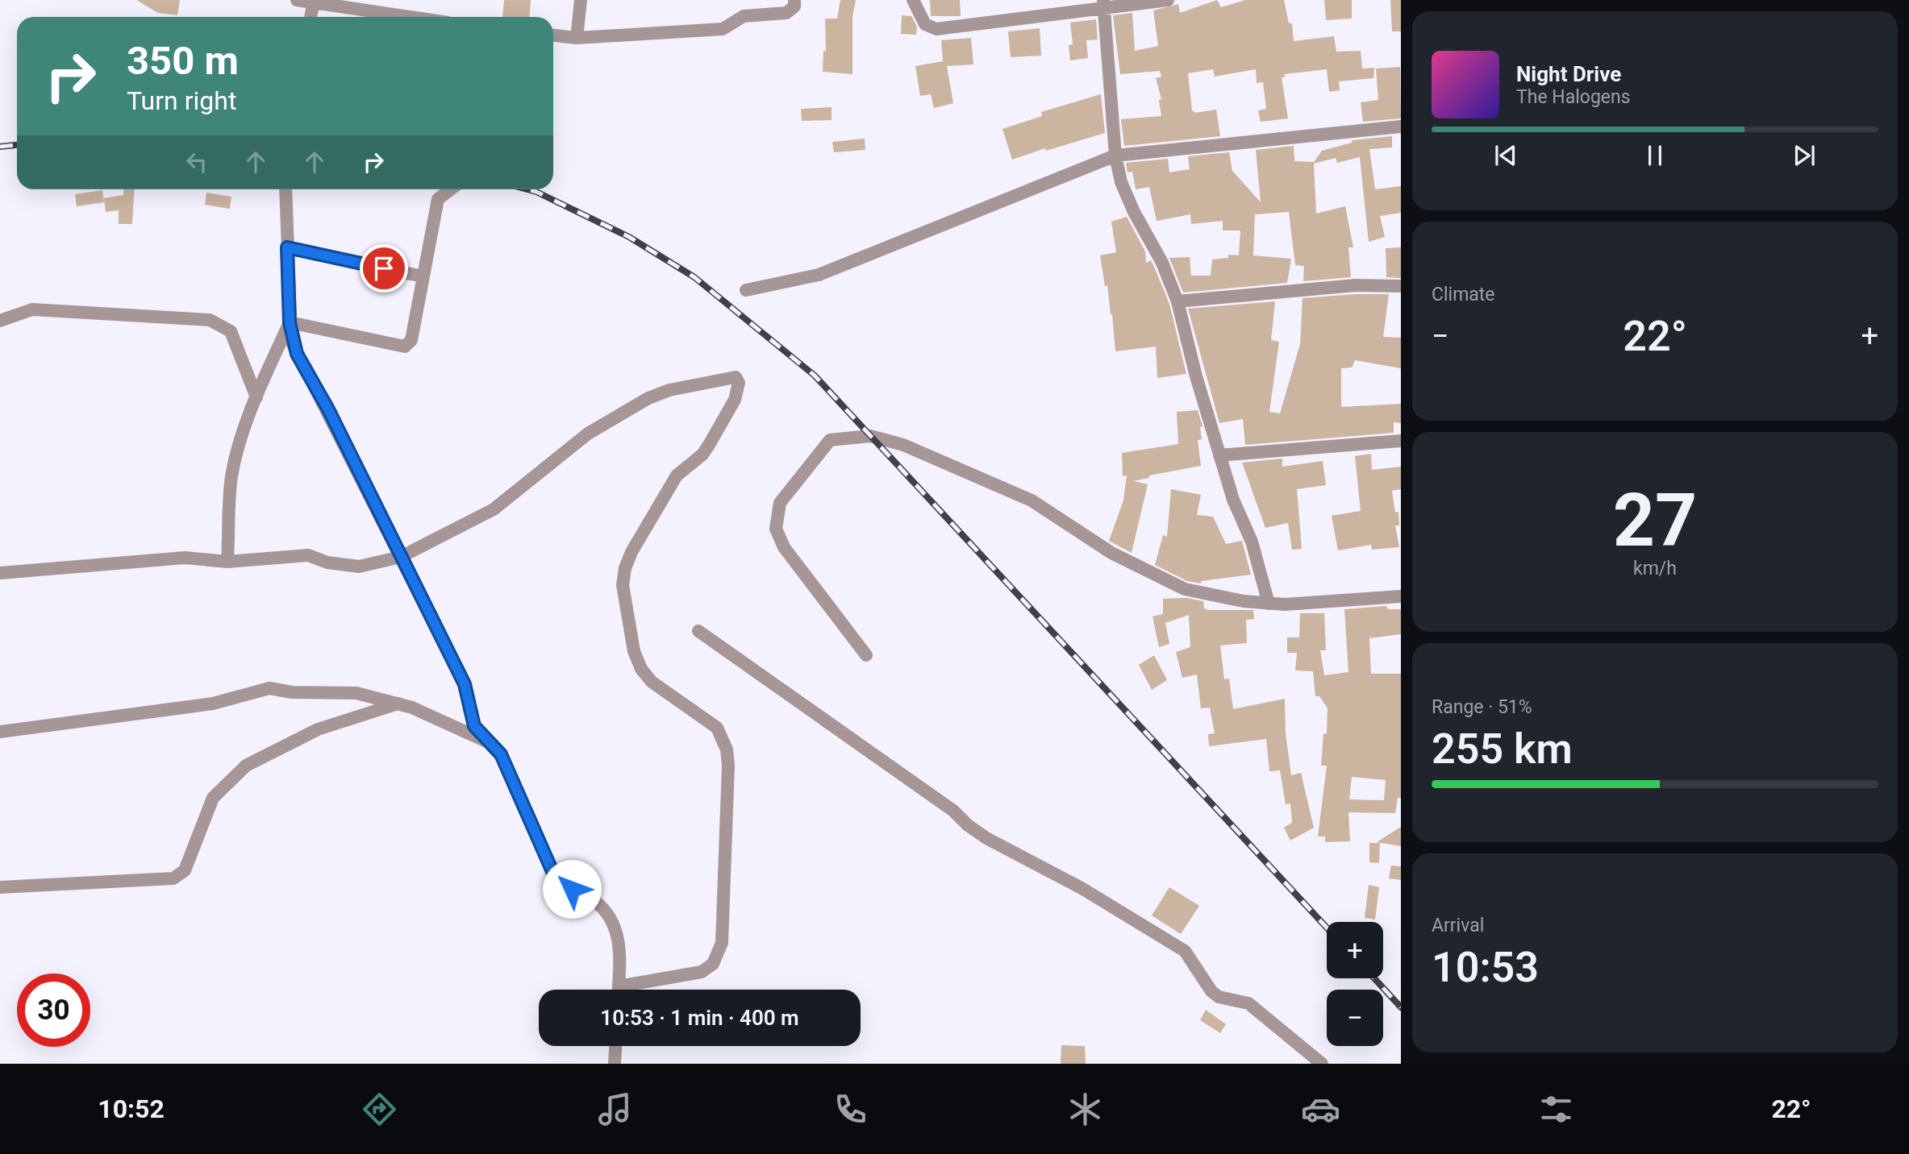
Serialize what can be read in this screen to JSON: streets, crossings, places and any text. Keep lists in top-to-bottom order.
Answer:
{
  "page": {
    "turn": ["350 m", "Turn right"],
    "song": ["Night Drive", "The Halogens"],
    "tile": [
      "Climate",
      ["27", "km/h"],
      ["Range · 51%", "255 km"],
      ["Arrival", "10:53"]
    ],
    "heat": ["−", "22°", "+"],
    "map_buttons": ["+", "−"],
    "limit": "30",
    "trip": "10:53 · 1 min · 400 m",
    "tabs": ["10:52", "22°"]
  }
}
